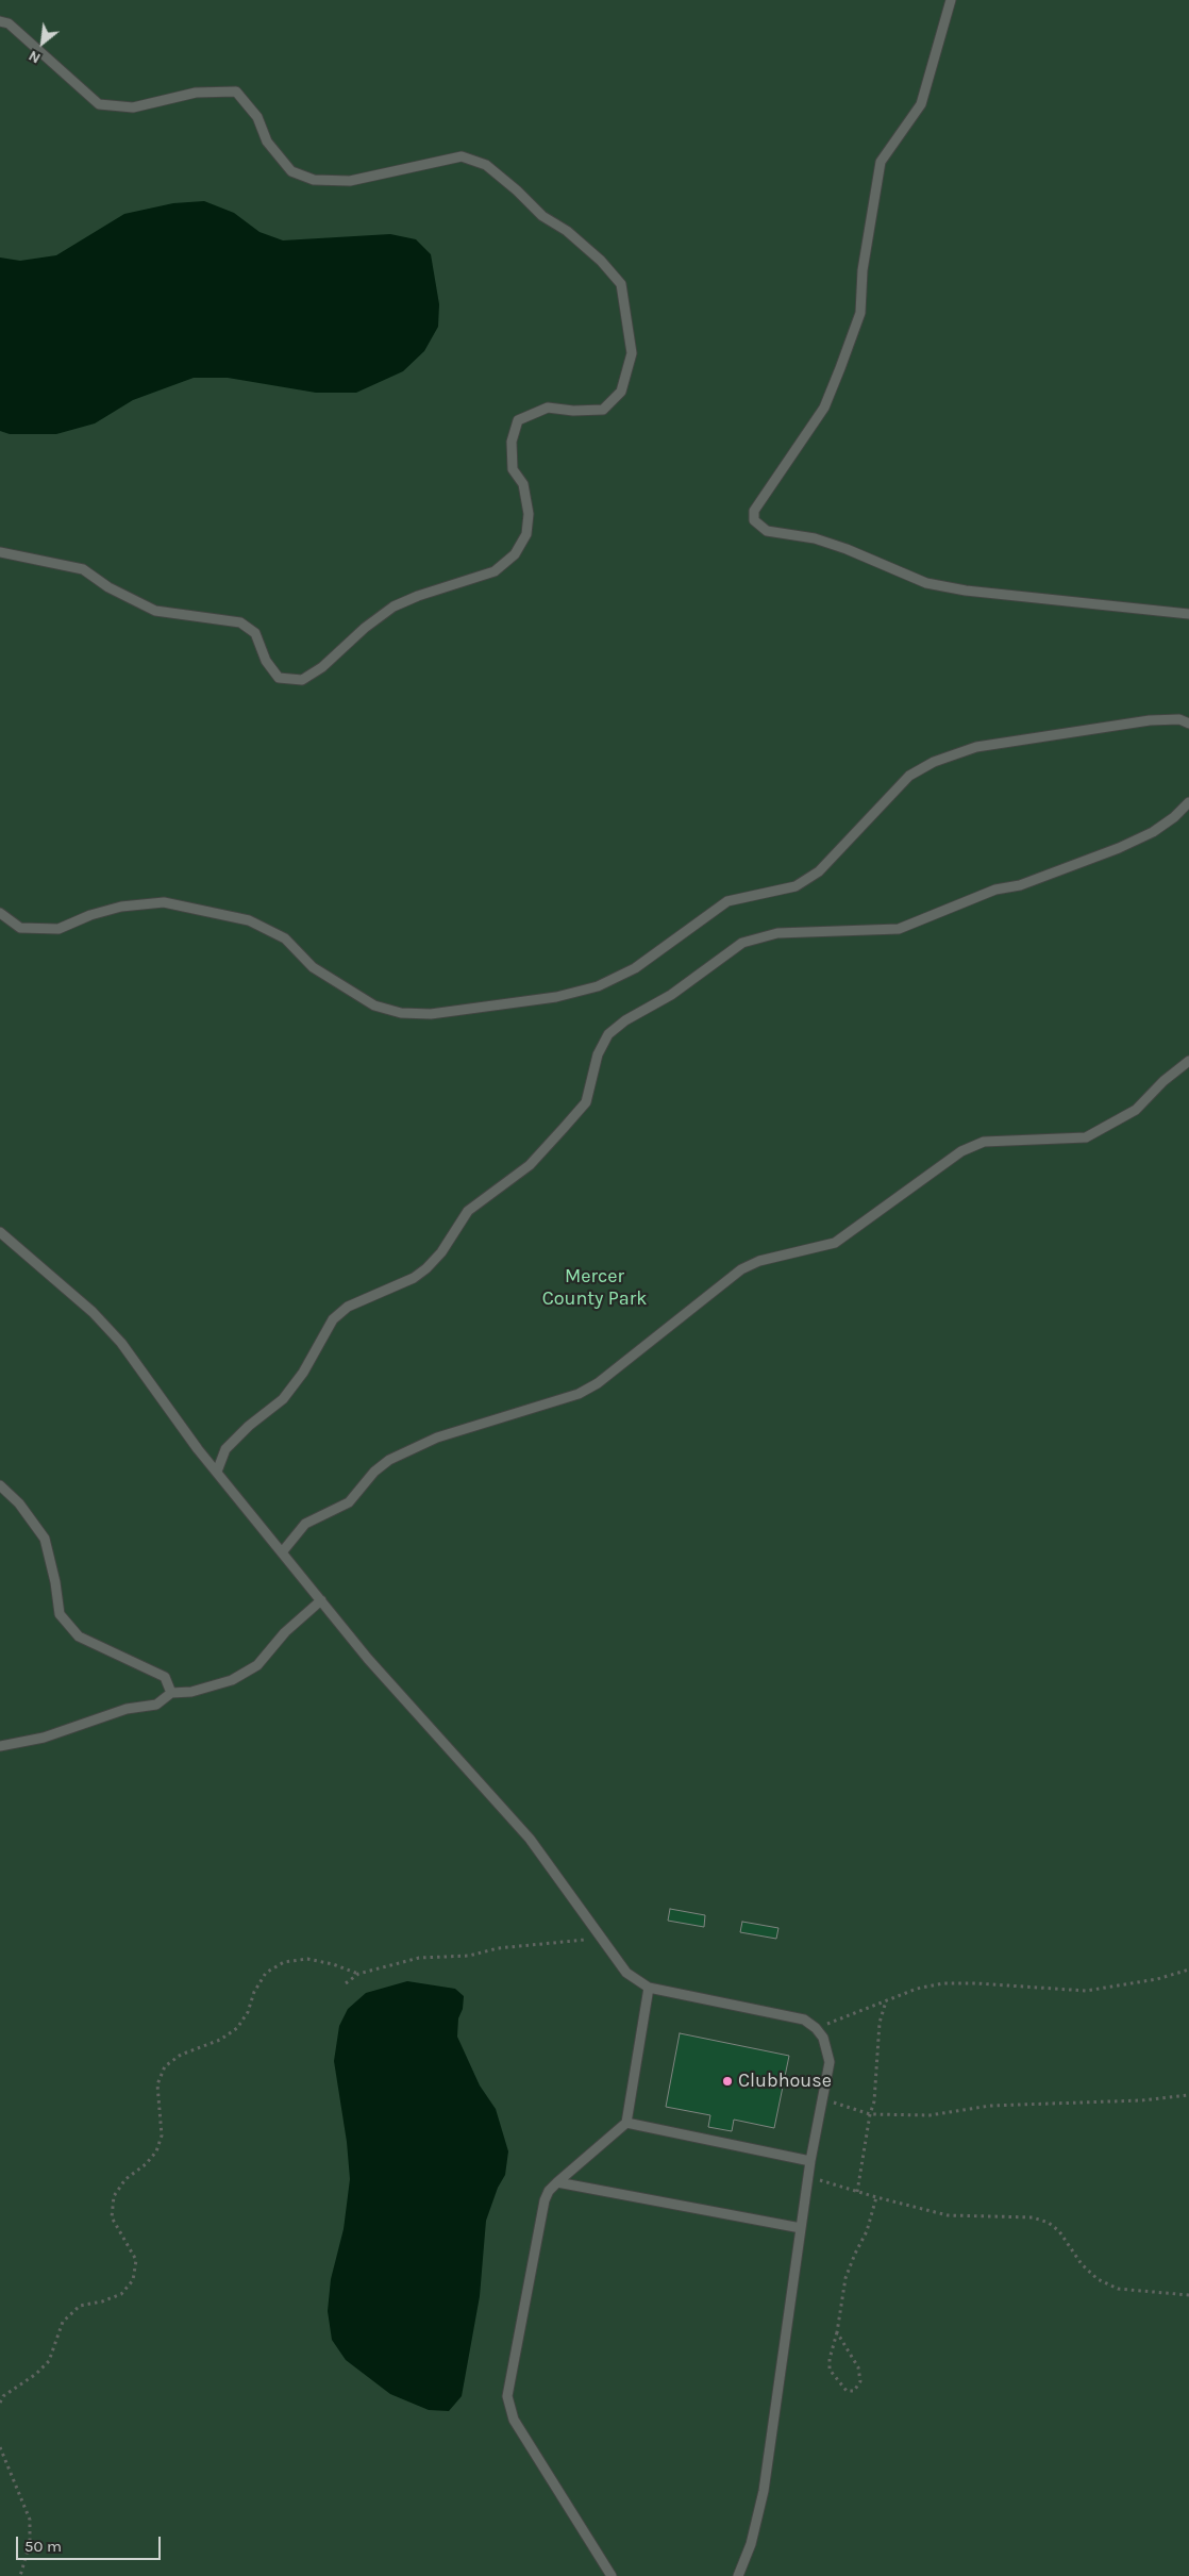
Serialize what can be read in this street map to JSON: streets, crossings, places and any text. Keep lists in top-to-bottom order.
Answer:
{
  "parks": ["Mercer County Park"],
  "places": ["Clubhouse"],
  "scale_bar": "50 m",
  "north": "bottom left"
}
